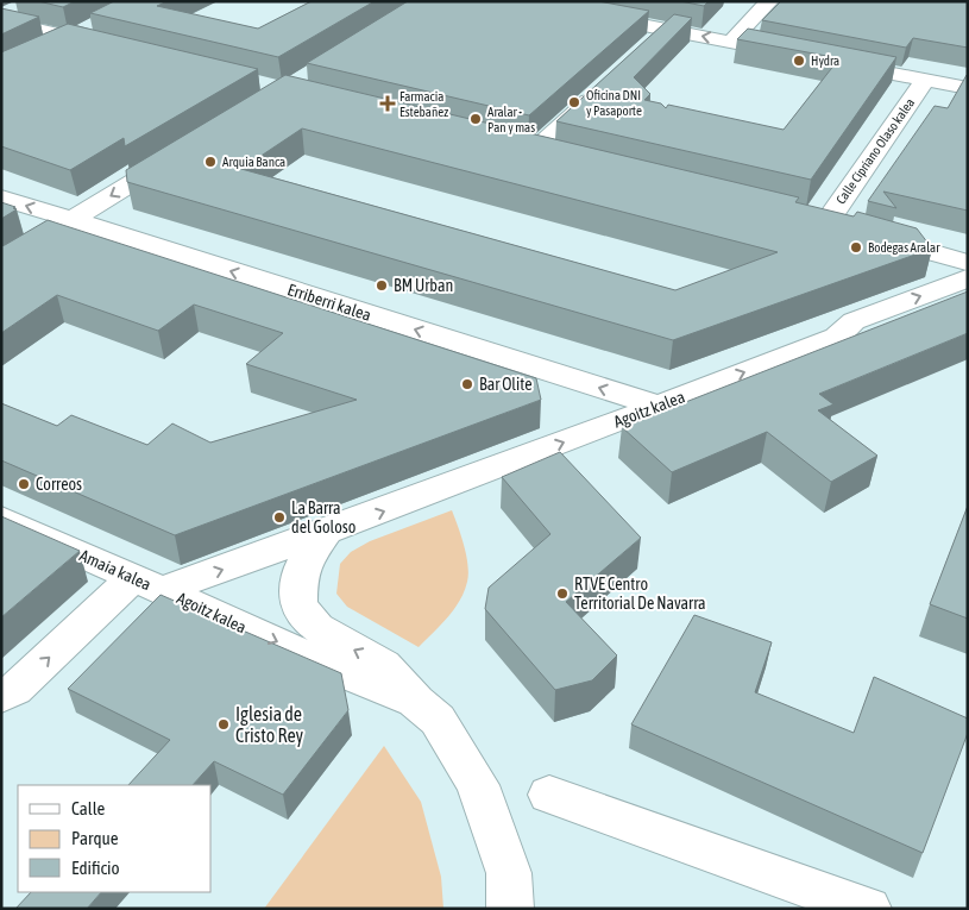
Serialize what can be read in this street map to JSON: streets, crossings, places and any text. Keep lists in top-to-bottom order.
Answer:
{
  "streets": {
    "street": [
      "Calle Cipriano Olaso kalea",
      "Erriberri kalea",
      "Agoitz kalea",
      "Amaia kalea"
    ]
  },
  "crossings": [
    ["Erriberri kalea", "Agoitz kalea"],
    ["Agoitz kalea", "Amaia kalea"]
  ],
  "one_way": ["Erriberri kalea"],
  "places": {
    "other": [
      "Hydra",
      "Oficina DNI y Pasaporte",
      "Aralar - Pan y mas",
      "Arquia Banca",
      "Bodegas Aralar",
      "BM Urban",
      "Bar Olite",
      "Correos",
      "La Barra del Goloso",
      "RTVE Centro Territorial De Navarra",
      "Iglesia de Cristo Rey"
    ],
    "health": ["Farmacia Estebañez"]
  },
  "legend": ["Calle", "Parque", "Edificio"]
}
